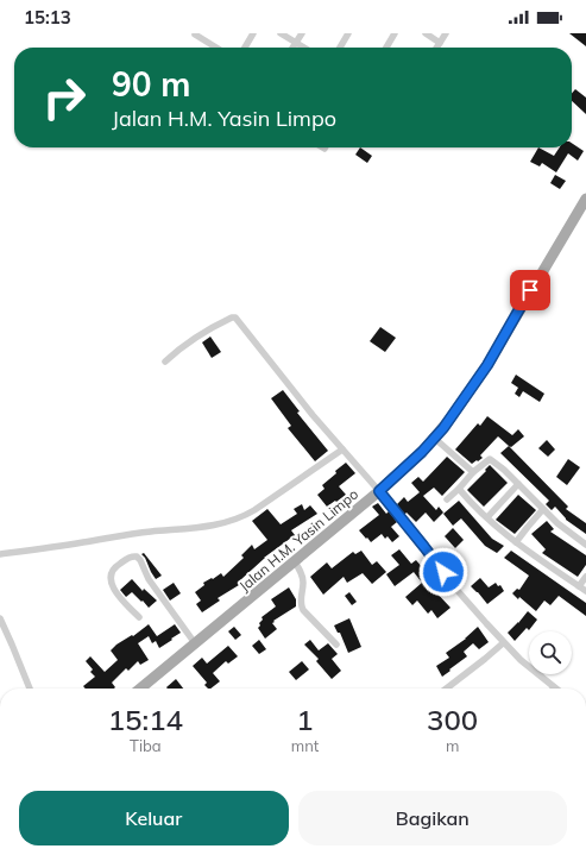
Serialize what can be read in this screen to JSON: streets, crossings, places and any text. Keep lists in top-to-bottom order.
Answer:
{
  "streets": {
    "main road": ["Jalan H.M. Yasin Limpo"]
  },
  "page": {
    "status": "15:13",
    "turn": ["90 m", "Jalan H.M. Yasin Limpo"],
    "eta": [
      "15:14",
      "Tiba",
      "1",
      "mnt",
      "300",
      "m"
    ],
    "buttons": ["Keluar", "Bagikan"]
  }
}
